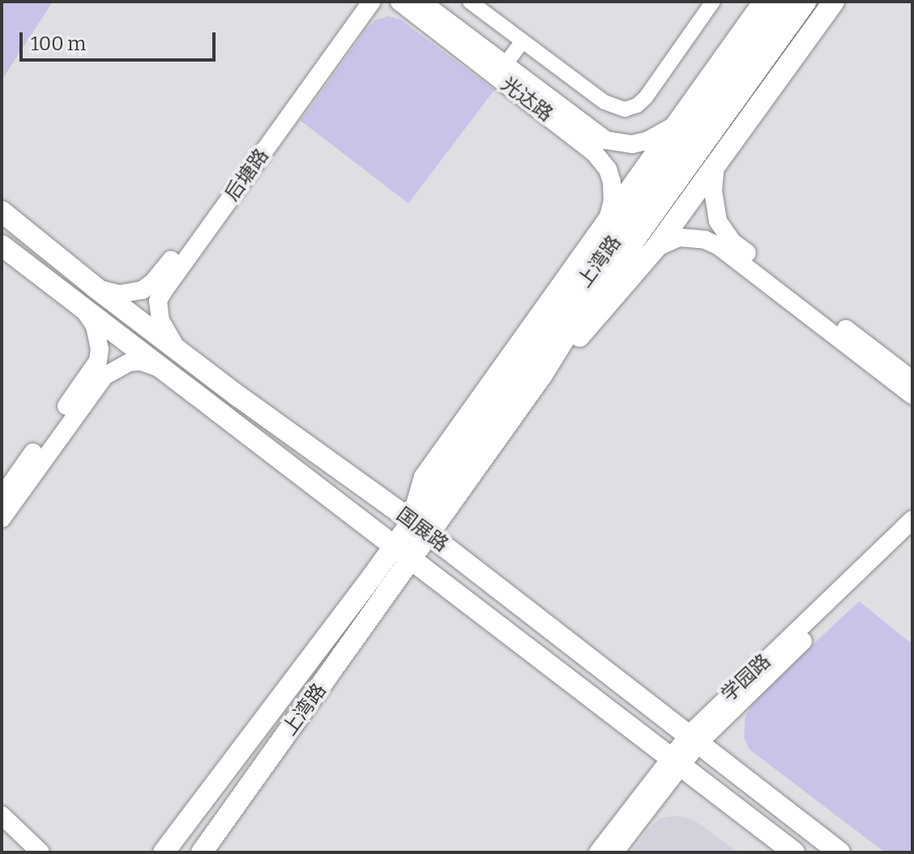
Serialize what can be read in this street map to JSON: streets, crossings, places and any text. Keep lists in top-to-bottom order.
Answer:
{
  "streets": {
    "main road": ["上湾路", "国展路"],
    "street": ["光达路", "后塘路", "学园路"]
  },
  "crossings": [
    ["光达路", "上湾路"],
    ["后塘路", "国展路"],
    ["上湾路", "国展路"],
    ["国展路", "学园路"]
  ],
  "scale_bar": "100 m"
}
